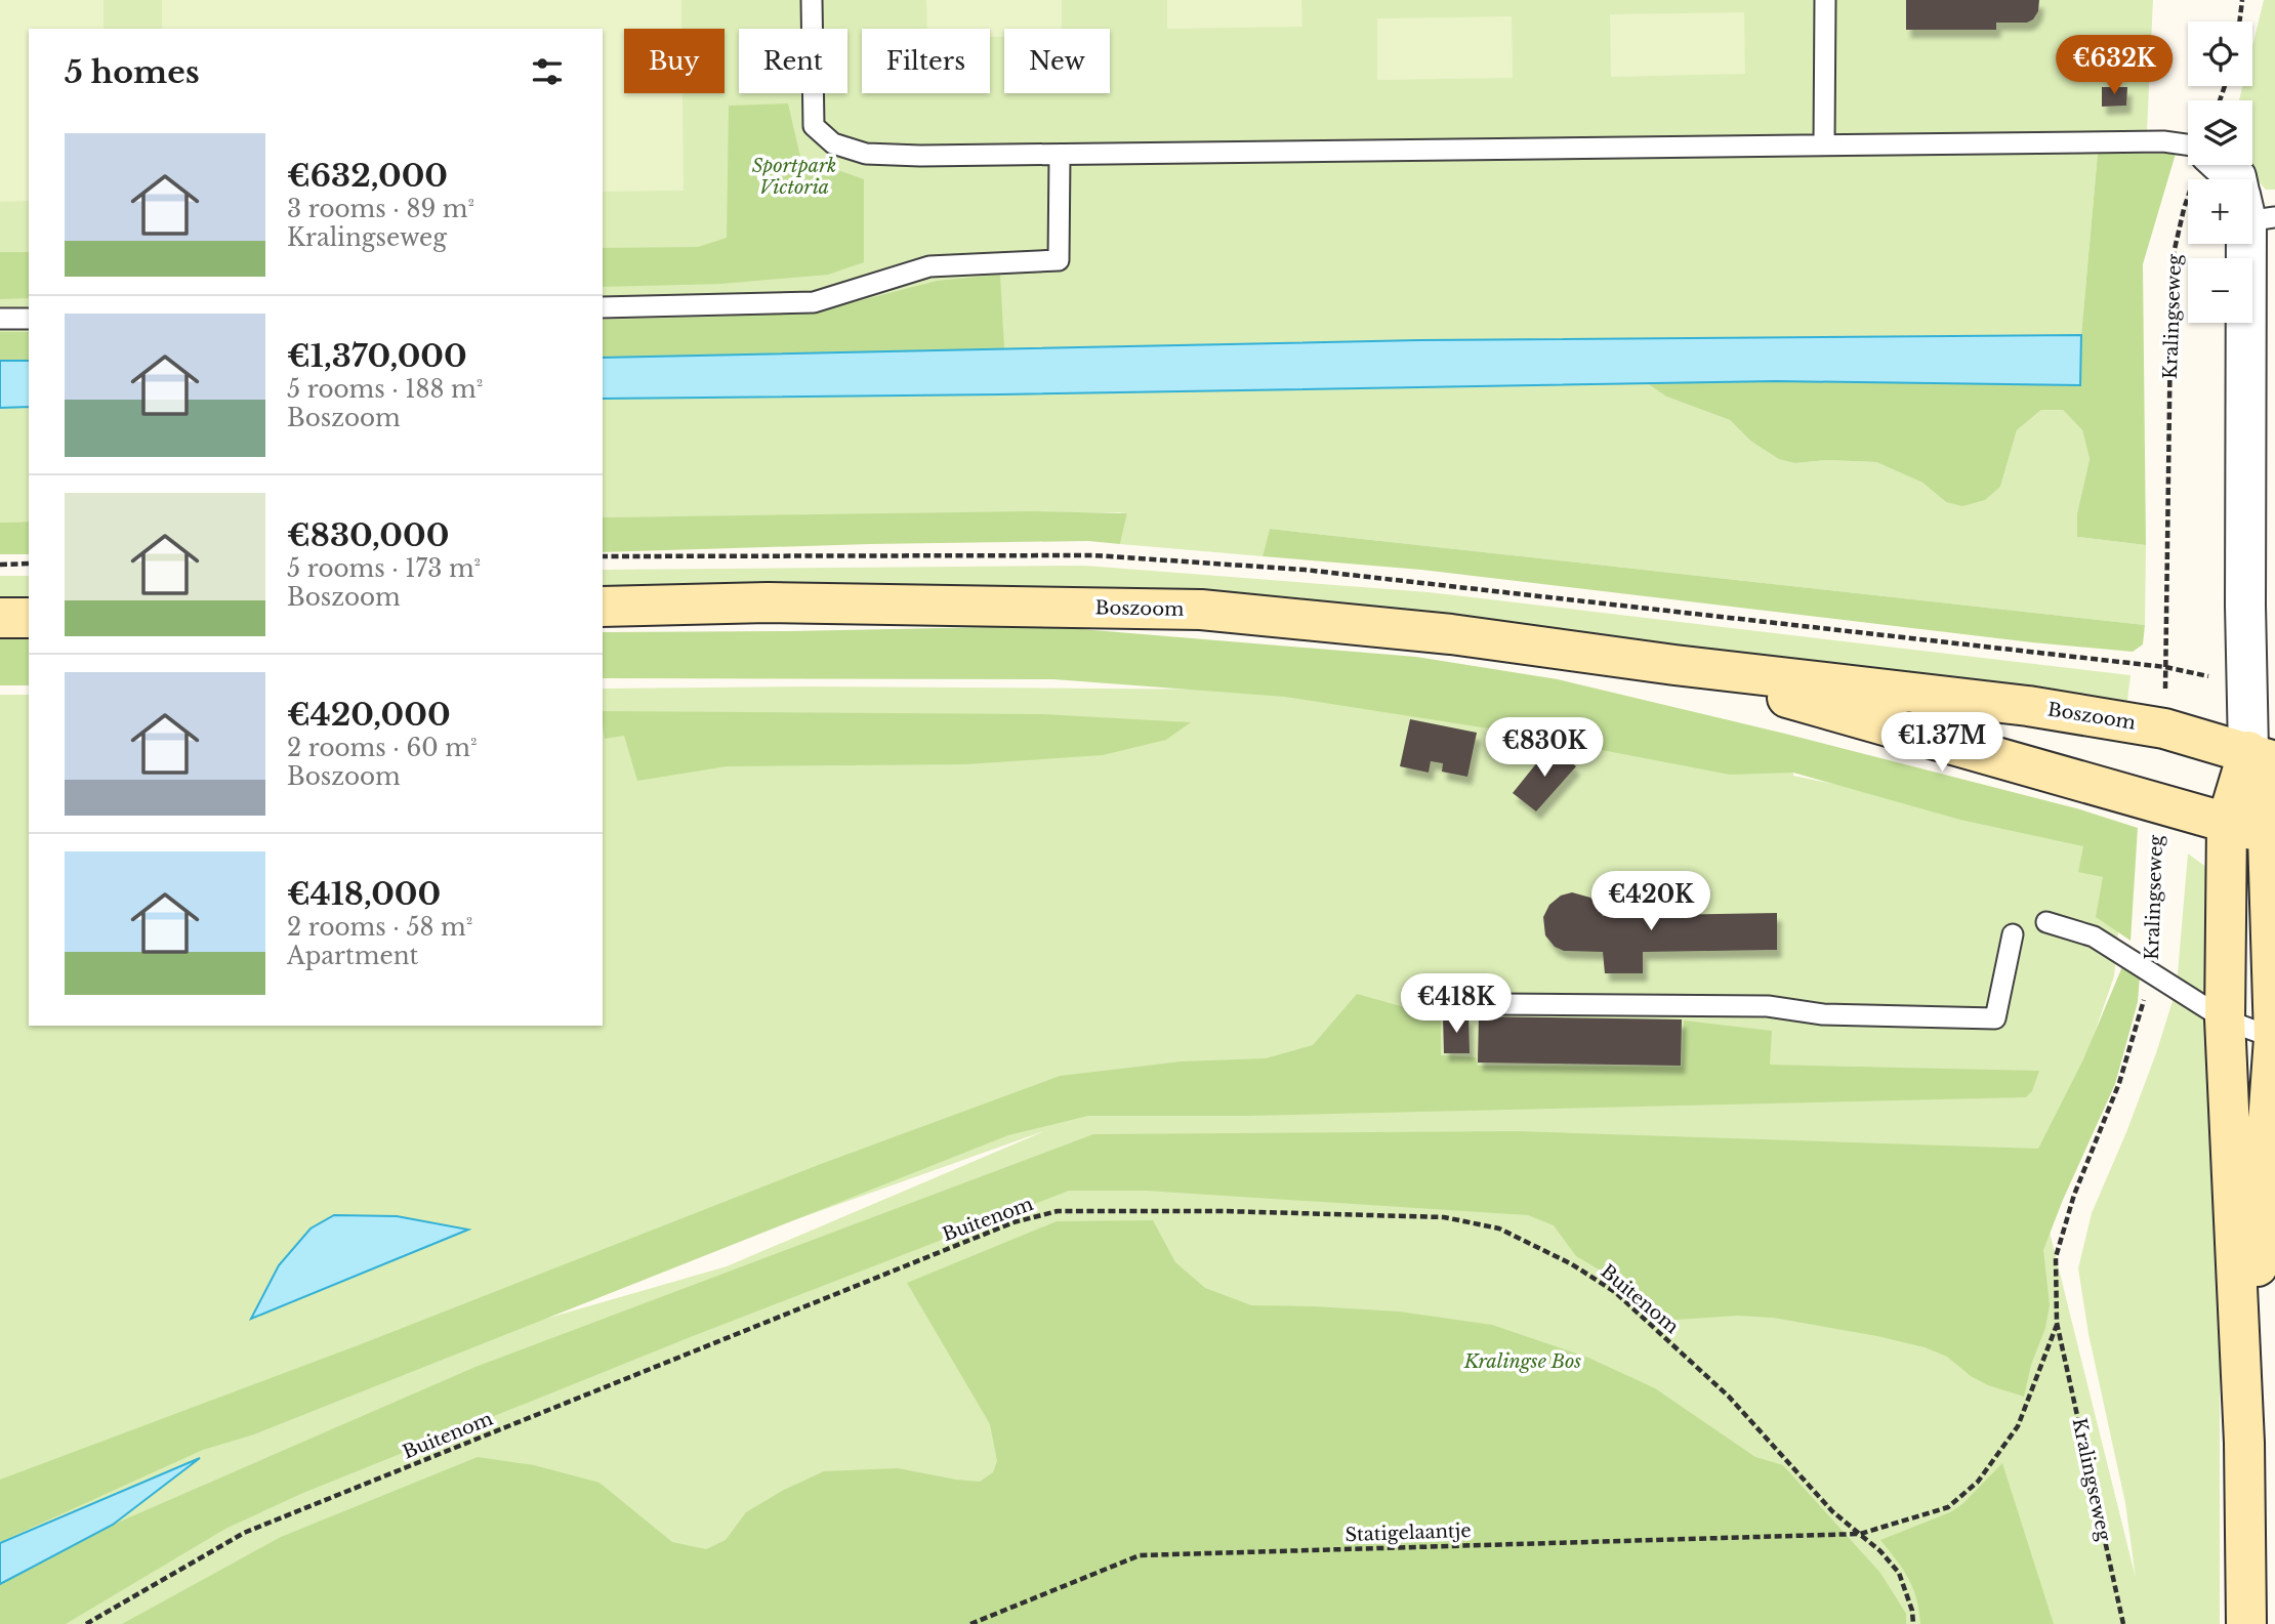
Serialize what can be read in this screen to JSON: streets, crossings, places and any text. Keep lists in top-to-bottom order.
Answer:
{
  "streets": {
    "main road": ["Boszoom"],
    "path": ["Kralingseweg", "Buitenom", "Statigelaantje"]
  },
  "crossings": [
    ["Kralingseweg", "Boszoom"],
    ["Kralingseweg", "Statigelaantje"],
    ["Buitenom", "Statigelaantje"]
  ],
  "parks": ["Sportpark Victoria", "Kralingse Bos"],
  "page": {
    "map_buttons": ["+", "−"],
    "chip": [
      "Buy",
      "Rent",
      "Filters",
      "New"
    ],
    "heading": "5 homes",
    "price": [
      "€632K",
      "€1.37M",
      "€830K",
      "€420K",
      "€418K"
    ],
    "list": [
      {
        "name": "€632,000",
        "note": "3 rooms · 89 m² · Kralingseweg"
      },
      {
        "name": "€1,370,000",
        "note": "5 rooms · 188 m² · Boszoom"
      },
      {
        "name": "€830,000",
        "note": "5 rooms · 173 m² · Boszoom"
      },
      {
        "name": "€420,000",
        "note": "2 rooms · 60 m² · Boszoom"
      },
      {
        "name": "€418,000",
        "note": "2 rooms · 58 m² · Apartment"
      }
    ]
  }
}
